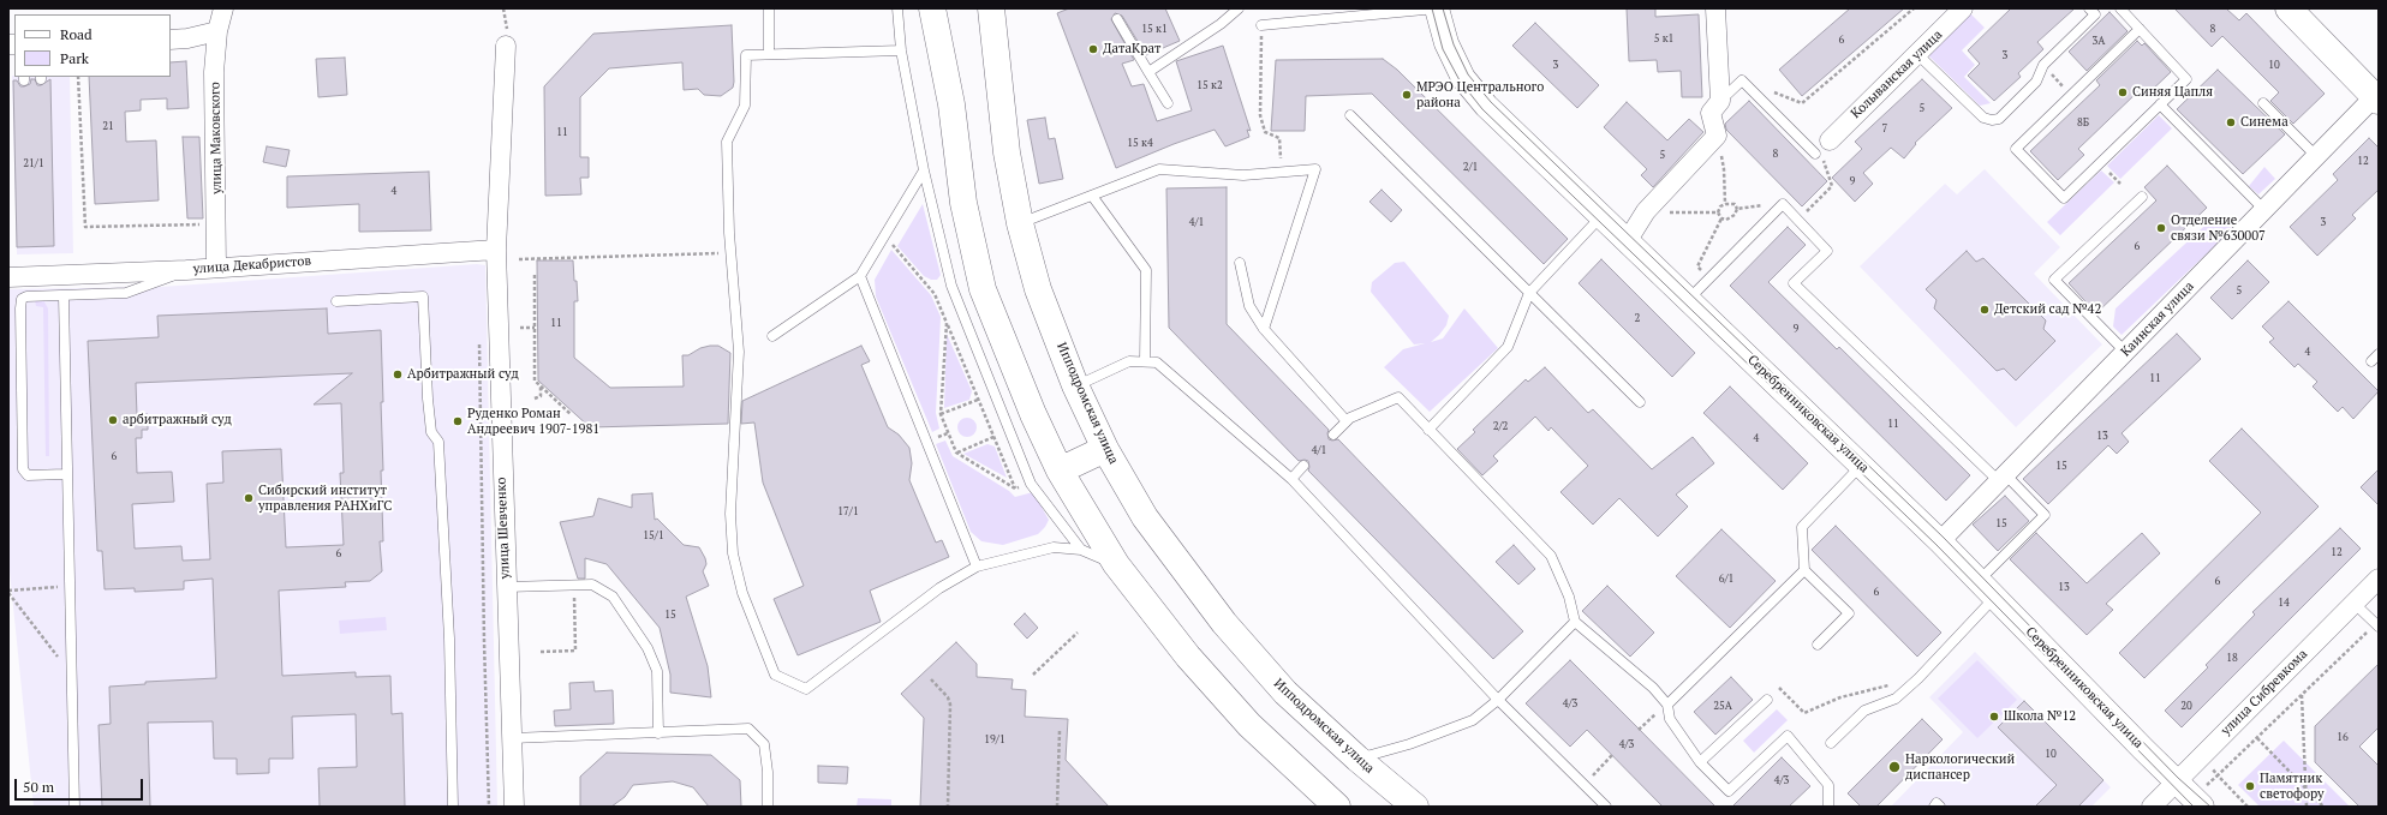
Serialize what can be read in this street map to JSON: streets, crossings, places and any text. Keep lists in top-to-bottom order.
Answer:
{
  "streets": {
    "main road": ["Ипподромская улица"],
    "street": [
      "Колыванская улица",
      "улица Маковского",
      "улица Декабристов",
      "Каинская улица",
      "Серебренниковская улица",
      "улица Шевченко",
      "улица Сибревкома"
    ]
  },
  "crossings": [
    ["улица Маковского", "улица Декабристов"],
    ["улица Декабристов", "улица Шевченко"],
    ["Каинская улица", "Серебренниковская улица"],
    ["Серебренниковская улица", "улица Сибревкома"]
  ],
  "places": [
    "ДатаКрат",
    "Синяя Цапля",
    "МРЭО Центрального района",
    "Синема",
    "Отделение связи №630007",
    "Детский сад №42",
    "Арбитражный суд",
    "арбитражный суд",
    "Руденко Роман Андреевич 1907-1981",
    "Сибирский институт управления РАНХиГС",
    "Школа №12",
    "Наркологический диспансер",
    "Памятник светофору"
  ],
  "house_numbers": [
    "15 к1",
    "8",
    "5 к1",
    "6",
    "3А",
    "3",
    "3",
    "10",
    "15 к2",
    "5",
    "8Б",
    "21",
    "7",
    "11",
    "15 к4",
    "8",
    "5",
    "12",
    "21/1",
    "2/1",
    "9",
    "4",
    "4/1",
    "3",
    "6",
    "5",
    "2",
    "11",
    "9",
    "4",
    "11",
    "11",
    "2/2",
    "13",
    "4",
    "4/1",
    "6",
    "15",
    "17/1",
    "15",
    "15/1",
    "12",
    "6",
    "6/1",
    "6",
    "13",
    "6",
    "14",
    "15",
    "18",
    "4/3",
    "25А",
    "20",
    "16",
    "19/1",
    "4/3",
    "10",
    "4/3"
  ],
  "legend": ["Road", "Park"],
  "scale_bar": "50 m"
}
